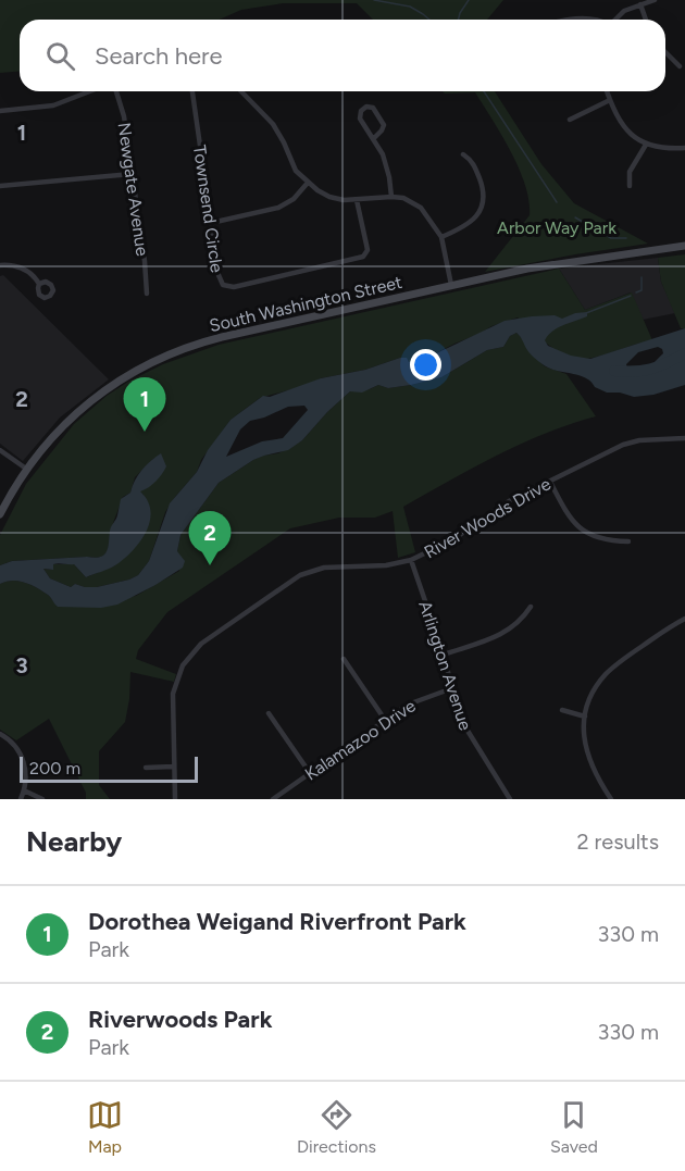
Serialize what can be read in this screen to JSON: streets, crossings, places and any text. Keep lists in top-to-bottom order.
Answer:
{
  "streets": {
    "main road": ["South Washington Street"],
    "street": [
      "Newgate Avenue",
      "Townsend Circle",
      "River Woods Drive",
      "Arlington Avenue",
      "Kalamazoo Drive"
    ]
  },
  "crossings": [
    ["River Woods Drive", "Arlington Avenue"],
    ["Arlington Avenue", "Kalamazoo Drive"]
  ],
  "parks": ["Arbor Way Park"],
  "scale_bar": "200 m",
  "page": {
    "search": "Search here",
    "pins": ["1", "2"],
    "scale": "200 m",
    "heading": ["Nearby", "2 results"],
    "list": [
      {
        "mark": "1",
        "name": "Dorothea Weigand Riverfront Park",
        "note": "Park",
        "value": "330 m"
      },
      {
        "mark": "2",
        "name": "Riverwoods Park",
        "note": "Park",
        "value": "330 m"
      }
    ],
    "nav": ["Map", "Directions", "Saved"]
  },
  "grid": {
    "rows": ["1", "2", "3"]
  }
}
